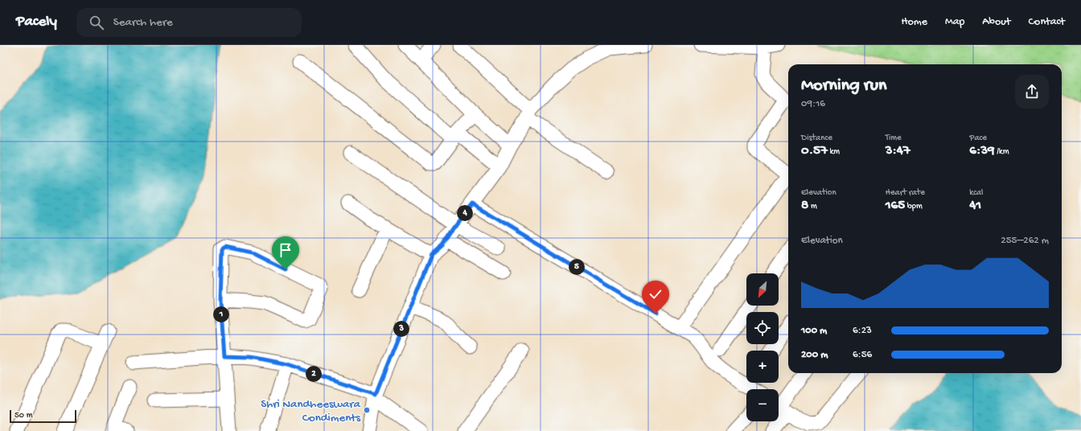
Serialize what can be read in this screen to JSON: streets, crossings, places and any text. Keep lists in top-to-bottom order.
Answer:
{
  "places": ["Shri Nandheeswara Condiments"],
  "scale_bar": "50 m",
  "north": "bottom left",
  "page": {
    "header": "Pacely",
    "search": "Search here",
    "nav": [
      "Home",
      "Map",
      "About",
      "Contact"
    ],
    "heading": ["Morning run", "09:16"],
    "stats": [
      ["Distance", "0.57 km"],
      ["Time", "3:47"],
      ["Pace", "6:39 /km"],
      ["Elevation", "8 m"],
      ["Heart rate", "165 bpm"],
      ["kcal", "41"]
    ],
    "pins": [
      "4",
      "5",
      "1",
      "3",
      "2"
    ],
    "chart": ["Elevation", "255–262 m"],
    "map_buttons": ["+", "−"],
    "list": [
      {
        "name": "100 m",
        "note": "6:23"
      },
      {
        "name": "200 m",
        "note": "6:56"
      }
    ],
    "scale": "50 m"
  }
}
